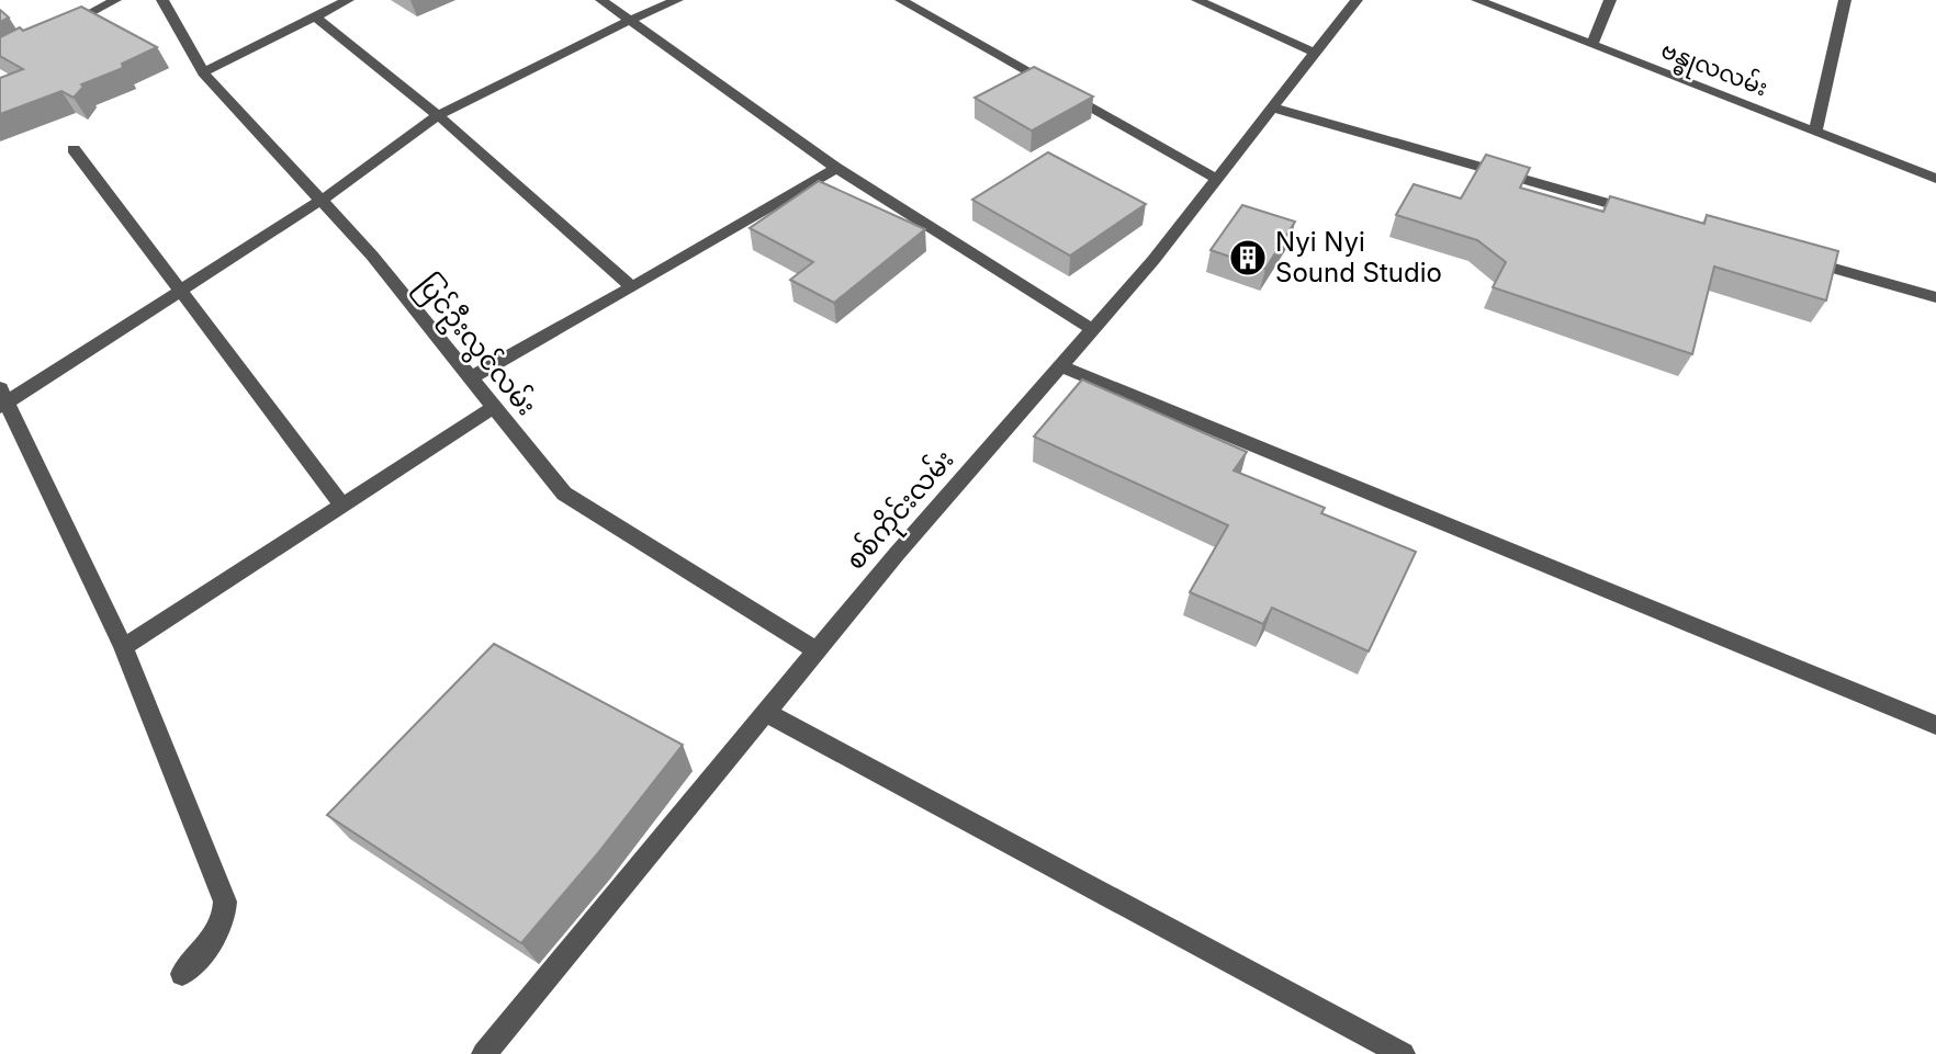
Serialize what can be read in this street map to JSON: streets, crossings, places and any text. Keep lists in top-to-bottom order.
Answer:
{
  "streets": {
    "street": ["ဗန္ဓုလလမ်း", "ပြင်ဦးလွင်လမ်း", "စစ်ကိုင်းလမ်း"]
  },
  "crossings": [
    ["ပြင်ဦးလွင်လမ်း", "စစ်ကိုင်းလမ်း"]
  ],
  "places": {
    "building": ["Nyi Nyi Sound Studio"]
  }
}
